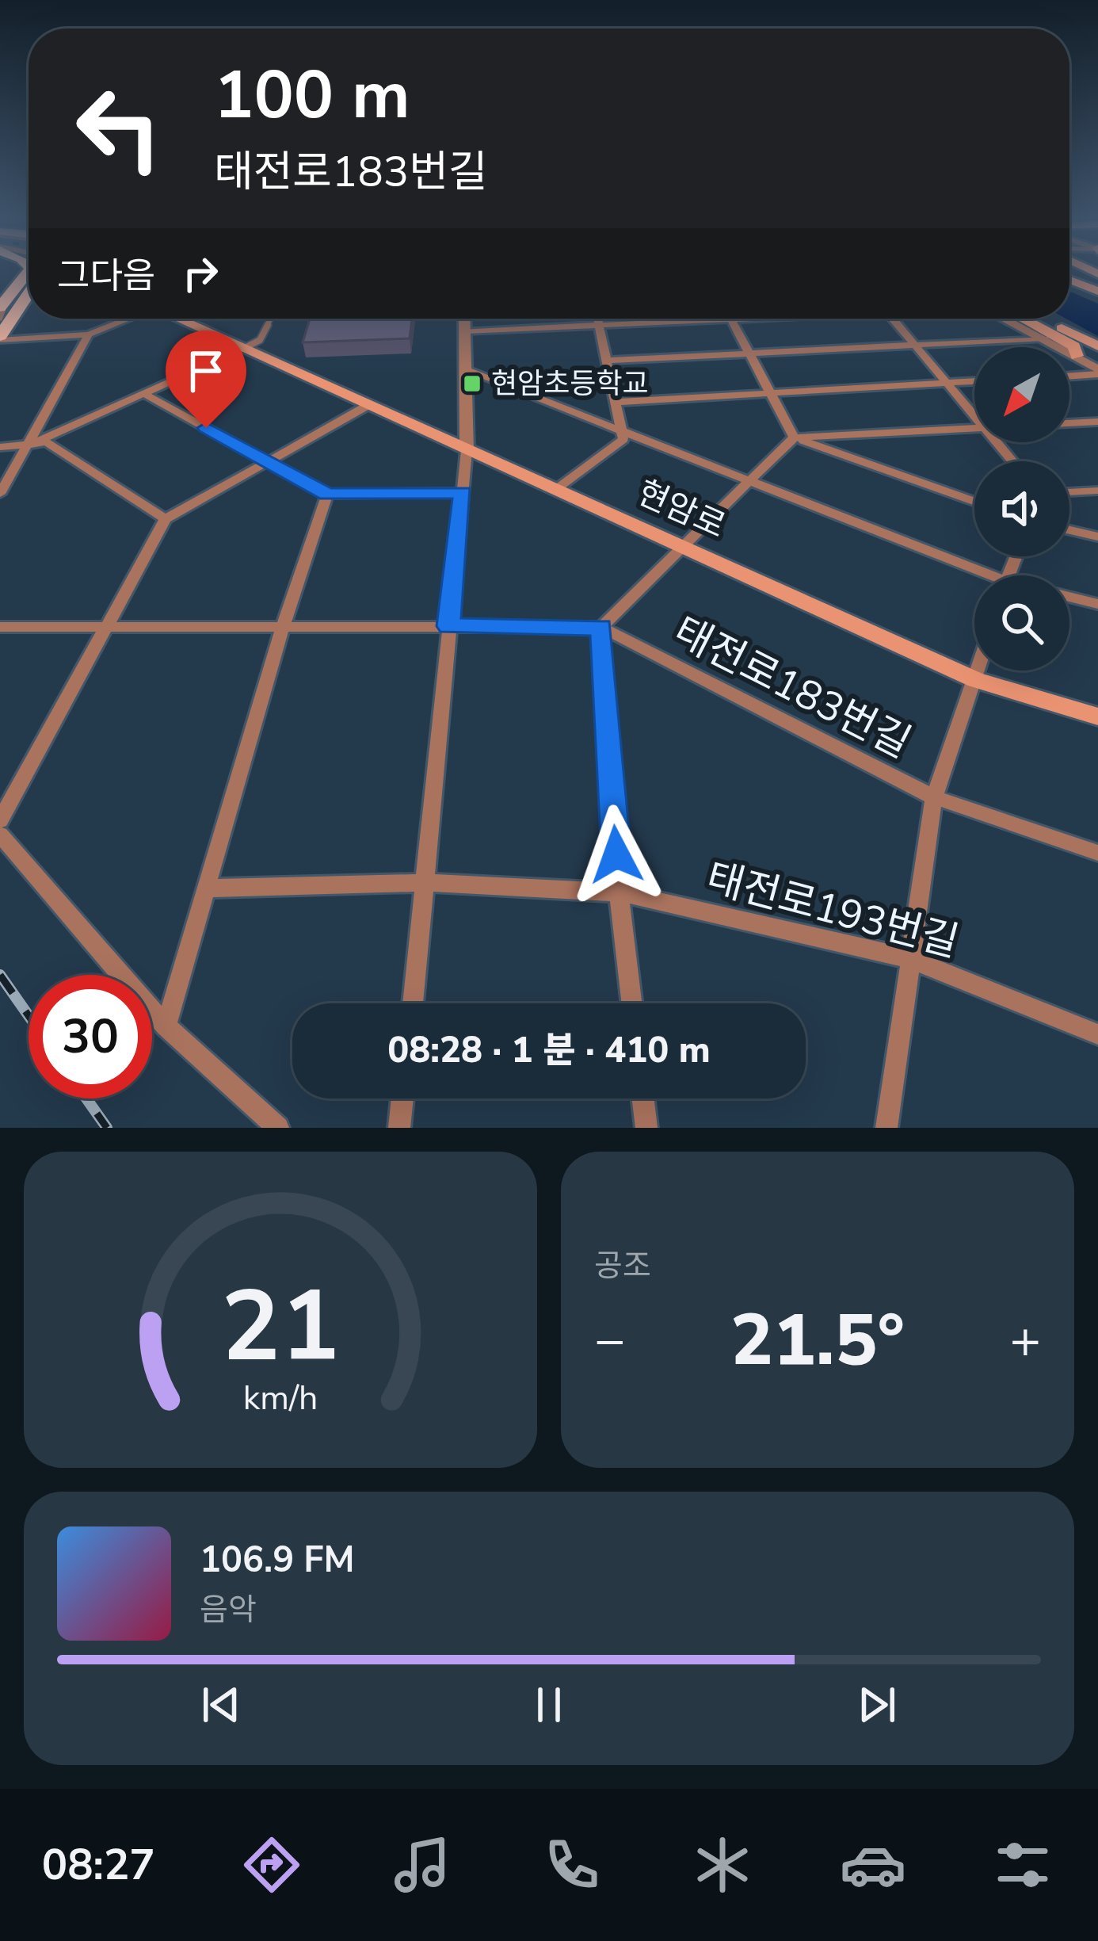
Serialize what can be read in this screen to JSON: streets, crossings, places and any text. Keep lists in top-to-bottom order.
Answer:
{
  "streets": {
    "main road": ["현암로"],
    "street": ["태전로183번길", "태전로193번길"]
  },
  "places": {
    "transit": ["현암초등학교"]
  },
  "north": "bottom left",
  "page": {
    "turn": ["100 m", "태전로183번길"],
    "then": "그다음",
    "limit": "30",
    "trip": "08:28 · 1 분 · 410 m",
    "tile": "공조",
    "heat": ["−", "21.5°", "+"],
    "song": ["106.9 FM", "음악"],
    "tabs": "08:27",
    "gauge": ["21", "km/h"]
  }
}
